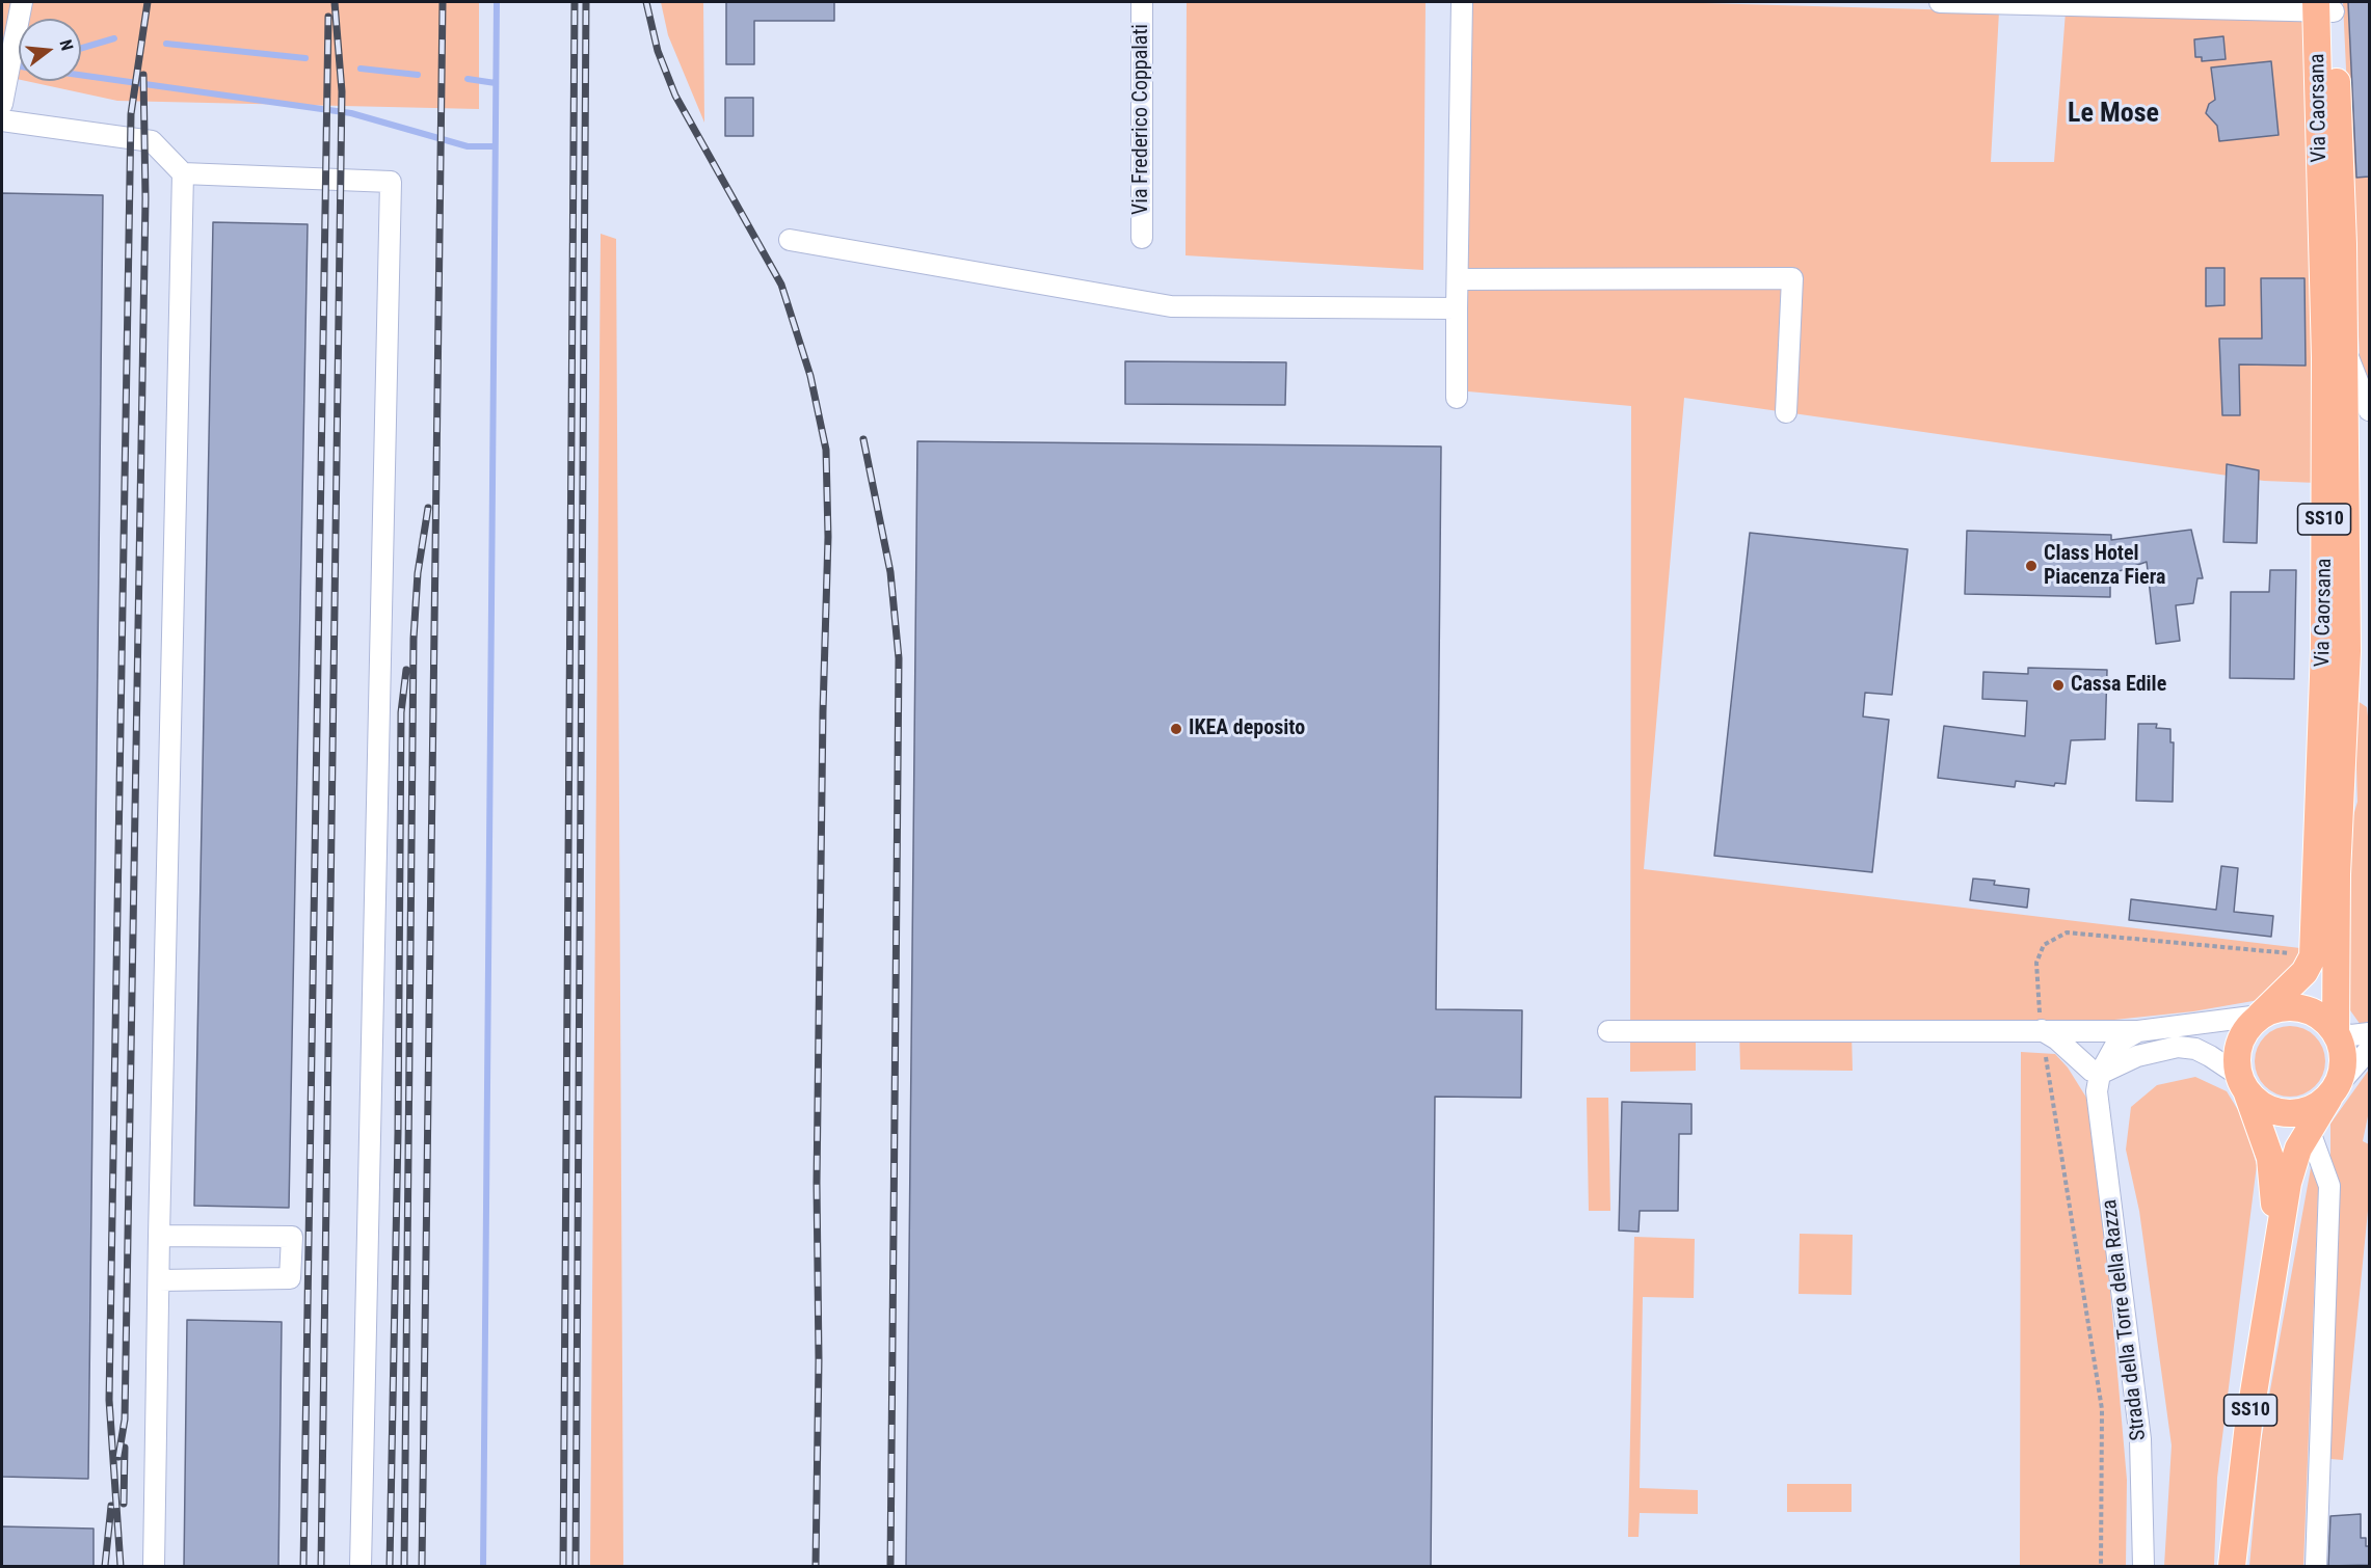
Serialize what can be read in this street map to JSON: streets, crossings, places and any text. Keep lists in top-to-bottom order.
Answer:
{
  "streets": {
    "main road": ["Via Caorsana", "SS10"],
    "street": ["Via Frederico Coppalati", "Strada della Torre della Razza"]
  },
  "crossings": [
    ["Via Caorsana", "SS10"]
  ],
  "districts": ["Le Mose"],
  "places": ["Class Hotel Piacenza Fiera", "Cassa Edile", "IKEA deposito"],
  "north": "right"
}
